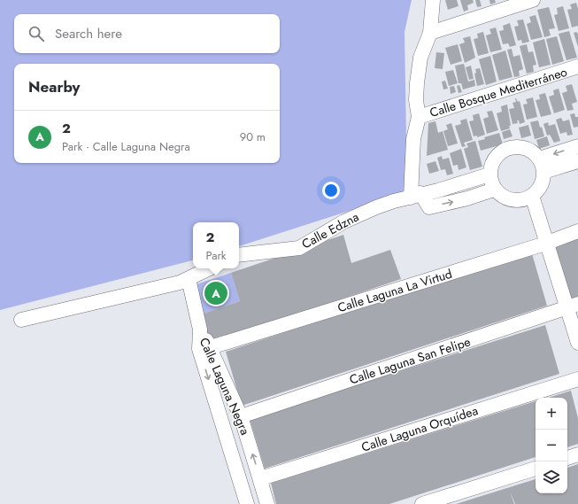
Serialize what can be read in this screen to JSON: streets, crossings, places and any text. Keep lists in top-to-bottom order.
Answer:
{
  "streets": {
    "street": [
      "Calle Bosque Mediterráneo",
      "Calle Edzna",
      "Calle Laguna La Virtud",
      "Calle Laguna San Felipe",
      "Calle Laguna Negra",
      "Calle Laguna Orquídea"
    ]
  },
  "crossings": [
    ["Calle Laguna La Virtud", "Calle Laguna Negra"],
    ["Calle Laguna San Felipe", "Calle Laguna Negra"],
    ["Calle Laguna Negra", "Calle Laguna Orquídea"]
  ],
  "page": {
    "search": "Search here",
    "heading": "Nearby",
    "list": [
      {
        "mark": "A",
        "name": "2",
        "note": "Park · Calle Laguna Negra",
        "value": "90 m"
      }
    ],
    "popup": ["2", "Park"],
    "pins": "A",
    "map_buttons": ["+", "−"]
  }
}
